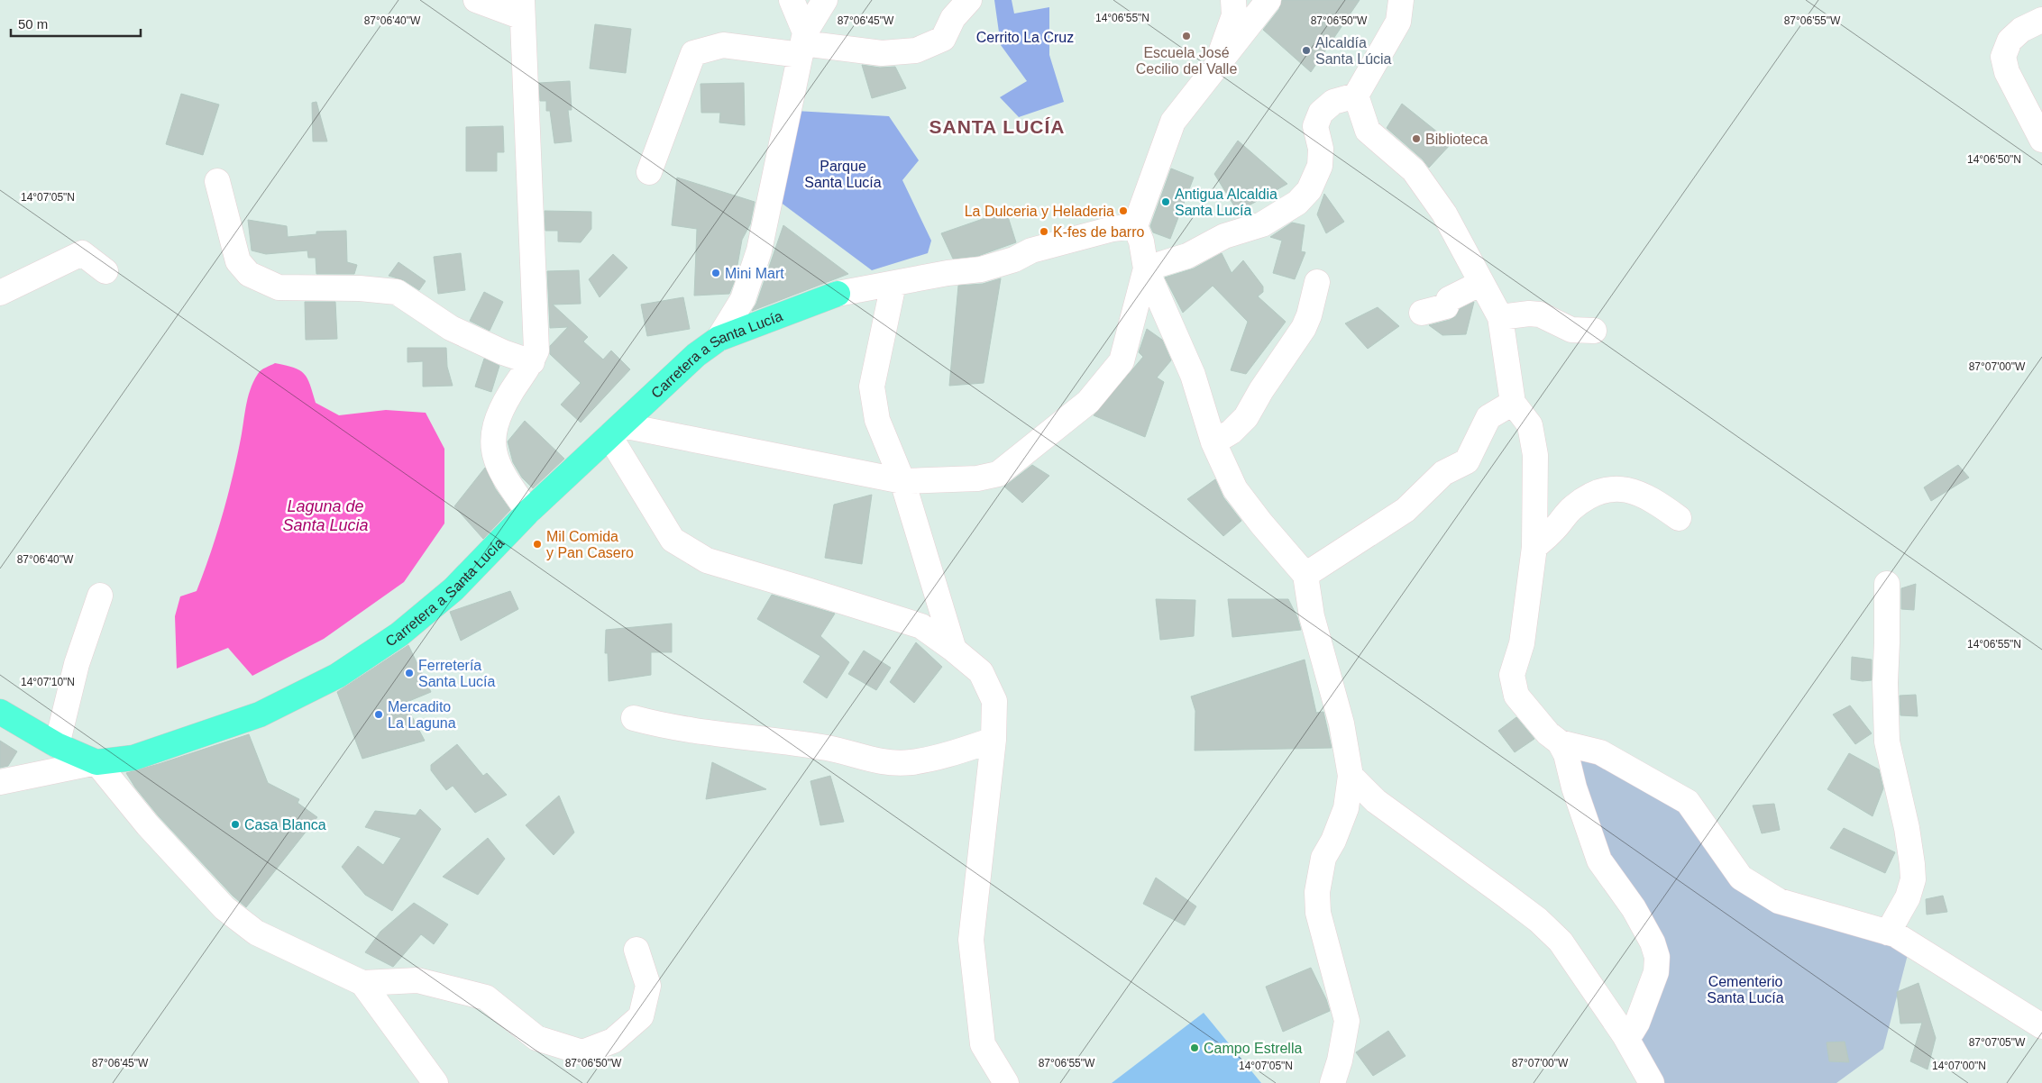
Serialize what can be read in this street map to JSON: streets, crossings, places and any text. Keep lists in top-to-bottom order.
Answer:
{
  "streets": {
    "main road": ["Carretera a Santa Lucía"]
  },
  "districts": ["SANTA LUCÍA"],
  "water": ["Laguna de Santa Lucia"],
  "parks": ["Cerrito La Cruz", "Parque Santa Lucía", "Cementerio Santa Lucía"],
  "places": [
    "Escuela José Cecilio del Valle",
    "Alcaldía Santa Lúcia",
    "Biblioteca",
    "Antigua Alcaldia Santa Lucía",
    "La Dulceria y Heladeria",
    "K-fes de barro",
    "Mini Mart",
    "Mil Comida y Pan Casero",
    "Ferretería Santa Lucía",
    "Mercadito La Laguna",
    "Casa Blanca",
    "Campo Estrella"
  ],
  "scale_bar": "50 m",
  "coordinates": [
    "14°06'55\"N",
    "87°06'40\"W",
    "87°06'45\"W",
    "87°06'50\"W",
    "87°06'55\"W",
    "14°06'50\"N",
    "14°07'05\"N",
    "87°07'00\"W",
    "14°07'10\"N",
    "87°07'05\"W",
    "14°07'00\"N"
  ]
}
